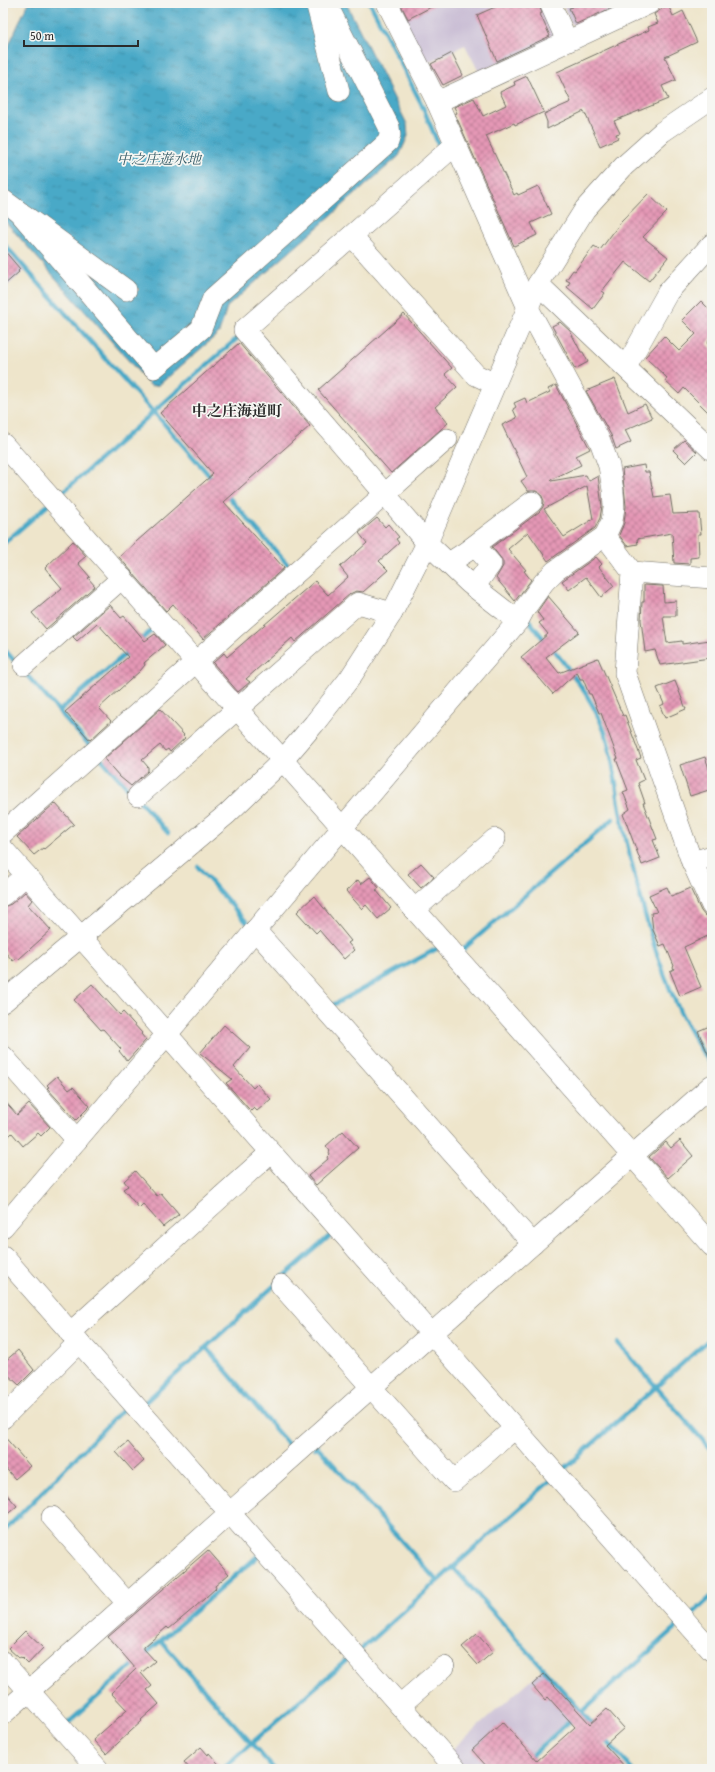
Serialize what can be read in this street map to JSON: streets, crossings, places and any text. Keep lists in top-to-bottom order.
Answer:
{
  "districts": ["中之庄海道町"],
  "water": ["中之庄遊水地"],
  "scale_bar": "50 m"
}
